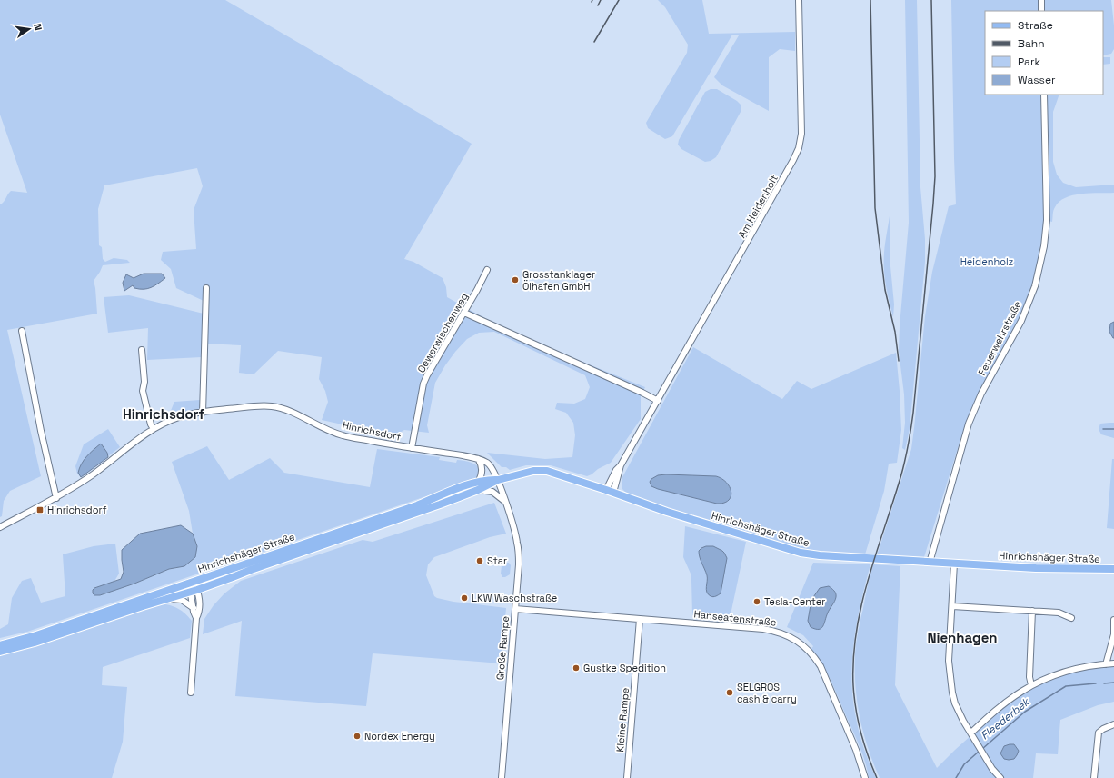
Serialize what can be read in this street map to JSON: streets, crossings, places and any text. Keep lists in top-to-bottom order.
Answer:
{
  "streets": {
    "main road": ["Hinrichshäger Straße"],
    "street": [
      "Am Heidenholt",
      "Oewerwischenweg",
      "Feuerwehrstraße",
      "Hinrichsdorf",
      "Hanseatenstraße",
      "Große Rampe",
      "Kleine Rampe"
    ]
  },
  "crossings": [
    ["Am Heidenholt", "Hinrichshäger Straße"],
    ["Oewerwischenweg", "Hinrichsdorf"],
    ["Feuerwehrstraße", "Hinrichshäger Straße"],
    ["Hinrichsdorf", "Hinrichshäger Straße"],
    ["Hinrichsdorf", "Große Rampe"],
    ["Hinrichshäger Straße", "Große Rampe"],
    ["Hanseatenstraße", "Große Rampe"],
    ["Hanseatenstraße", "Kleine Rampe"]
  ],
  "districts": ["Hinrichsdorf", "Nienhagen"],
  "water": ["Fleederbek"],
  "parks": ["Heidenholz"],
  "places": {
    "other": [
      "Grosstanklager Ölhafen GmbH",
      "Star",
      "LKW Waschstraße",
      "Tesla-Center",
      "Gustke Spedition",
      "SELGROS cash & carry",
      "Nordex Energy"
    ],
    "transit": ["Hinrichsdorf"]
  },
  "legend": [
    "Straße",
    "Bahn",
    "Park",
    "Wasser"
  ],
  "north": "right"
}
